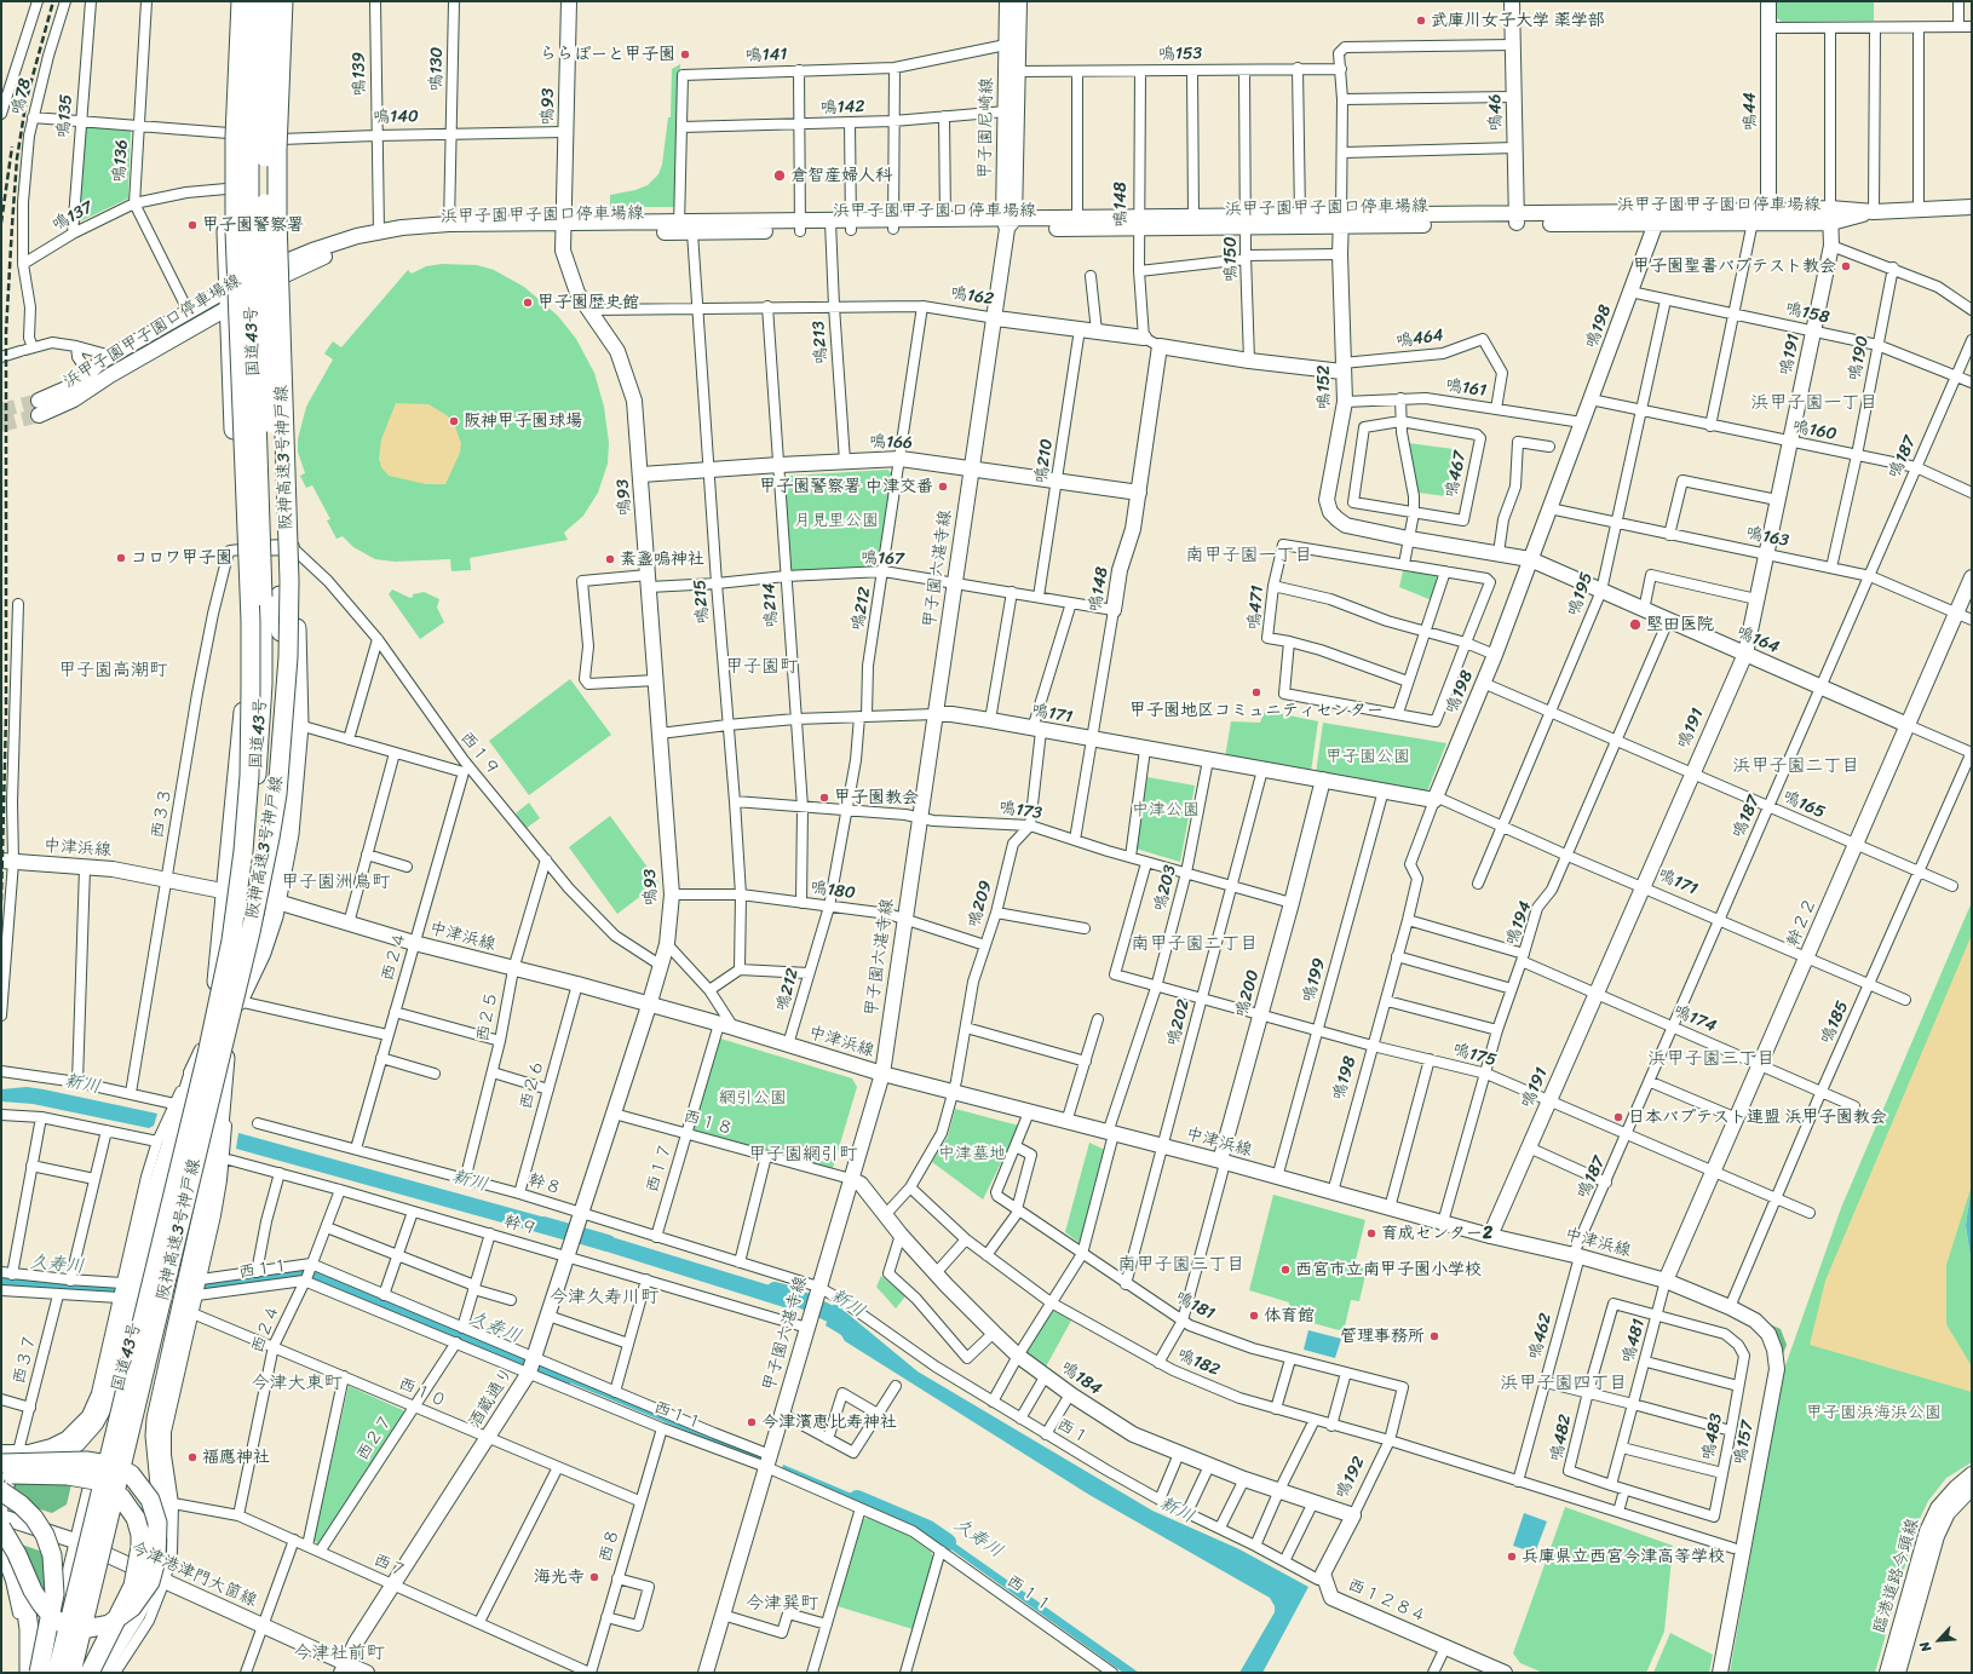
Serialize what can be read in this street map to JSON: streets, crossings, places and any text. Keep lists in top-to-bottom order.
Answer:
{
  "streets": {
    "highway": ["国道43号", "阪神高速3号神戸線"],
    "street": [
      "鳴153",
      "鳴141",
      "鳴130",
      "鳴139",
      "鳴78",
      "鳴93",
      "鳴142",
      "鳴44",
      "鳴46",
      "鳴135",
      "鳴140",
      "甲子園尼崎線",
      "鳴136",
      "鳴148",
      "浜甲子園甲子園口停車場線",
      "鳴137",
      "鳴150",
      "鳴162",
      "鳴158",
      "鳴198",
      "鳴464",
      "鳴213",
      "鳴191",
      "鳴190",
      "鳴152",
      "鳴161",
      "鳴160",
      "鳴166",
      "鳴187",
      "鳴210",
      "鳴467",
      "鳴163",
      "鳴167",
      "甲子園六湛寺線",
      "鳴195",
      "鳴215",
      "鳴214",
      "鳴471",
      "鳴212",
      "鳴164",
      "鳴171",
      "西１９",
      "鳴165",
      "鳴173",
      "西３３",
      "中津浜線",
      "鳴203",
      "鳴180",
      "鳴209",
      "幹２２",
      "鳴194",
      "西２４",
      "鳴199",
      "鳴200",
      "西２５",
      "鳴174",
      "鳴202",
      "鳴185",
      "鳴175",
      "西２６",
      "西１８",
      "西１７",
      "幹８",
      "幹９",
      "西１１",
      "鳴181",
      "鳴462",
      "鳴481",
      "西３７",
      "鳴182",
      "鳴184",
      "西１０",
      "酒蔵通り",
      "西１",
      "鳴483",
      "西２７",
      "鳴482",
      "鳴157",
      "鳴192",
      "西８",
      "西７",
      "今津港津門大箇線",
      "臨港道路今頭線",
      "西１２８４"
    ]
  },
  "crossings": [
    ["鳴153", "甲子園尼崎線"],
    ["鳴153", "鳴148"],
    ["鳴153", "鳴150"],
    ["鳴153", "鳴152"],
    ["鳴141", "鳴142"],
    ["鳴141", "甲子園尼崎線"],
    ["鳴141", "浜甲子園甲子園口停車場線"],
    ["鳴141", "鳴215"],
    ["鳴130", "鳴140"],
    ["鳴130", "浜甲子園甲子園口停車場線"],
    ["鳴139", "鳴140"],
    ["鳴139", "浜甲子園甲子園口停車場線"],
    ["鳴78", "鳴140"],
    ["鳴78", "鳴137"],
    ["鳴93", "鳴140"],
    ["鳴93", "浜甲子園甲子園口停車場線"],
    ["鳴93", "鳴162"],
    ["鳴93", "鳴166"],
    ["鳴93", "鳴167"],
    ["鳴93", "鳴171"],
    ["鳴93", "西１９"],
    ["鳴93", "中津浜線"],
    ["鳴93", "鳴180"],
    ["鳴93", "酒蔵通り"],
    ["鳴142", "甲子園尼崎線"],
    ["鳴44", "浜甲子園甲子園口停車場線"],
    ["鳴46", "浜甲子園甲子園口停車場線"],
    ["鳴46", "鳴152"],
    ["鳴135", "鳴140"],
    ["鳴135", "鳴137"],
    ["鳴140", "鳴136"],
    ["甲子園尼崎線", "浜甲子園甲子園口停車場線"],
    ["甲子園尼崎線", "甲子園六湛寺線"],
    ["鳴136", "浜甲子園甲子園口停車場線"],
    ["鳴136", "鳴137"],
    ["鳴148", "浜甲子園甲子園口停車場線"],
    ["鳴148", "鳴162"],
    ["鳴148", "鳴166"],
    ["鳴148", "鳴167"],
    ["鳴148", "鳴171"],
    ["鳴148", "鳴173"],
    ["浜甲子園甲子園口停車場線", "鳴150"],
    ["浜甲子園甲子園口停車場線", "鳴198"],
    ["浜甲子園甲子園口停車場線", "鳴213"],
    ["浜甲子園甲子園口停車場線", "鳴191"],
    ["浜甲子園甲子園口停車場線", "鳴152"],
    ["浜甲子園甲子園口停車場線", "甲子園六湛寺線"],
    ["浜甲子園甲子園口停車場線", "鳴215"],
    ["鳴150", "鳴162"],
    ["鳴162", "鳴464"],
    ["鳴162", "鳴213"],
    ["鳴162", "鳴152"],
    ["鳴162", "鳴210"],
    ["鳴162", "甲子園六湛寺線"],
    ["鳴162", "鳴215"],
    ["鳴162", "鳴214"],
    ["鳴162", "鳴212"],
    ["鳴158", "鳴198"],
    ["鳴158", "鳴191"],
    ["鳴158", "鳴190"],
    ["鳴158", "鳴187"],
    ["鳴158", "鳴195"],
    ["鳴198", "鳴152"],
    ["鳴198", "鳴161"],
    ["鳴198", "鳴160"],
    ["鳴198", "鳴163"],
    ["鳴198", "鳴164"],
    ["鳴198", "鳴171"],
    ["鳴198", "鳴165"],
    ["鳴198", "中津浜線"],
    ["鳴198", "鳴174"],
    ["鳴198", "鳴175"],
    ["鳴464", "鳴152"],
    ["鳴464", "鳴161"],
    ["国道43号", "中津浜線"],
    ["国道43号", "幹９"],
    ["国道43号", "今津港津門大箇線"],
    ["鳴213", "鳴166"],
    ["鳴191", "鳴160"],
    ["鳴191", "鳴163"],
    ["鳴191", "鳴164"],
    ["鳴191", "鳴171"],
    ["鳴191", "鳴165"],
    ["鳴191", "中津浜線"],
    ["鳴191", "鳴174"],
    ["鳴191", "鳴175"],
    ["鳴190", "鳴160"],
    ["鳴190", "鳴163"],
    ["鳴152", "鳴161"],
    ["鳴152", "鳴164"],
    ["鳴160", "鳴187"],
    ["鳴160", "鳴195"],
    ["鳴166", "鳴210"],
    ["鳴166", "甲子園六湛寺線"],
    ["鳴166", "鳴215"],
    ["鳴166", "鳴214"],
    ["鳴166", "鳴212"],
    ["鳴187", "鳴163"],
    ["鳴187", "鳴164"],
    ["鳴187", "鳴171"],
    ["鳴187", "鳴165"],
    ["鳴187", "中津浜線"],
    ["鳴187", "鳴174"],
    ["鳴187", "鳴175"],
    ["鳴187", "鳴462"],
    ["鳴210", "鳴167"],
    ["鳴163", "鳴195"],
    ["鳴163", "幹２２"],
    ["鳴167", "甲子園六湛寺線"],
    ["鳴167", "鳴215"],
    ["鳴167", "鳴214"],
    ["鳴167", "鳴212"],
    ["甲子園六湛寺線", "鳴171"],
    ["甲子園六湛寺線", "鳴173"],
    ["甲子園六湛寺線", "中津浜線"],
    ["甲子園六湛寺線", "鳴180"],
    ["甲子園六湛寺線", "西１８"],
    ["甲子園六湛寺線", "幹８"],
    ["甲子園六湛寺線", "幹９"],
    ["甲子園六湛寺線", "西１１"],
    ["甲子園六湛寺線", "鳴184"],
    ["甲子園六湛寺線", "西１"],
    ["鳴195", "鳴164"],
    ["鳴195", "鳴171"],
    ["鳴195", "鳴165"],
    ["鳴215", "鳴171"],
    ["鳴215", "鳴173"],
    ["鳴215", "鳴180"],
    ["鳴214", "鳴171"],
    ["鳴214", "鳴173"],
    ["鳴214", "鳴180"],
    ["鳴212", "鳴171"],
    ["鳴212", "鳴173"],
    ["鳴212", "中津浜線"],
    ["鳴212", "鳴180"],
    ["鳴164", "幹２２"],
    ["鳴164", "鳴194"],
    ["鳴164", "鳴185"],
    ["鳴171", "鳴203"],
    ["鳴171", "幹２２"],
    ["鳴171", "鳴194"],
    ["鳴171", "鳴199"],
    ["鳴171", "鳴200"],
    ["鳴171", "鳴202"],
    ["鳴171", "鳴185"],
    ["西１９", "西２４"],
    ["西１９", "西２５"],
    ["鳴165", "幹２２"],
    ["鳴165", "鳴194"],
    ["鳴165", "鳴185"],
    ["鳴173", "鳴203"],
    ["鳴173", "鳴209"],
    ["鳴173", "鳴200"],
    ["鳴173", "鳴202"],
    ["鳴173", "鳴175"],
    ["西３３", "中津浜線"],
    ["中津浜線", "鳴203"],
    ["中津浜線", "鳴209"],
    ["中津浜線", "幹２２"],
    ["中津浜線", "鳴194"],
    ["中津浜線", "西２４"],
    ["中津浜線", "鳴199"],
    ["中津浜線", "鳴200"],
    ["中津浜線", "西２５"],
    ["中津浜線", "鳴202"],
    ["中津浜線", "西２６"],
    ["中津浜線", "西１７"],
    ["中津浜線", "鳴462"],
    ["中津浜線", "鳴481"],
    ["中津浜線", "酒蔵通り"],
    ["中津浜線", "鳴157"],
    ["鳴203", "鳴175"],
    ["鳴203", "鳴181"],
    ["鳴203", "鳴182"],
    ["鳴203", "鳴184"],
    ["鳴203", "西１"],
    ["鳴180", "鳴209"],
    ["鳴209", "鳴182"],
    ["鳴209", "鳴184"],
    ["幹２２", "鳴174"],
    ["幹２２", "鳴175"],
    ["幹２２", "鳴481"],
    ["幹２２", "鳴157"],
    ["鳴194", "鳴174"],
    ["鳴194", "鳴175"],
    ["西２４", "幹８"],
    ["西２４", "幹９"],
    ["西２４", "西１１"],
    ["西２４", "西１０"],
    ["西２４", "西７"],
    ["鳴199", "鳴175"],
    ["鳴200", "鳴175"],
    ["西２５", "幹８"],
    ["鳴174", "鳴185"],
    ["鳴202", "鳴175"],
    ["鳴202", "鳴181"],
    ["鳴185", "鳴175"],
    ["鳴185", "鳴157"],
    ["西２６", "幹８"],
    ["西１８", "西１７"],
    ["西１８", "鳴184"],
    ["西１８", "酒蔵通り"],
    ["西１７", "幹８"],
    ["幹８", "酒蔵通り"],
    ["幹８", "西１"],
    ["幹９", "酒蔵通り"],
    ["西１１", "酒蔵通り"],
    ["西１１", "西２７"],
    ["西１１", "西８"],
    ["鳴181", "鳴192"],
    ["鳴462", "鳴182"],
    ["鳴481", "鳴483"],
    ["鳴481", "鳴482"],
    ["鳴481", "鳴157"],
    ["西３７", "今津港津門大箇線"],
    ["鳴182", "鳴192"],
    ["鳴184", "鳴192"],
    ["西１０", "酒蔵通り"],
    ["西１０", "西２７"],
    ["西１０", "西８"],
    ["酒蔵通り", "西７"],
    ["酒蔵通り", "今津港津門大箇線"],
    ["西１", "鳴192"],
    ["西１", "西１２８４"],
    ["鳴483", "鳴482"],
    ["西２７", "西７"],
    ["鳴192", "西１２８４"],
    ["西８", "西７"]
  ],
  "districts": [
    "浜甲子園一丁目",
    "南甲子園一丁目",
    "甲子園町",
    "甲子園高潮町",
    "浜甲子園二丁目",
    "甲子園洲鳥町",
    "南甲子園二丁目",
    "浜甲子園三丁目",
    "甲子園網引町",
    "南甲子園三丁目",
    "今津久寿川町",
    "今津大東町",
    "浜甲子園四丁目",
    "今津巽町",
    "今津社前町"
  ],
  "water": ["新川", "久寿川"],
  "parks": [
    "月見里公園",
    "甲子園公園",
    "中津公園",
    "網引公園",
    "中津墓地",
    "甲子園浜海浜公園"
  ],
  "places": [
    "武庫川女子大学 薬学部",
    "ららぽーと甲子園",
    "倉智産婦人科",
    "甲子園警察署",
    "甲子園聖書バプテスト教会",
    "甲子園歴史館",
    "阪神甲子園球場",
    "甲子園警察署 中津交番",
    "コロワ甲子園",
    "素盞嗚神社",
    "堅田医院",
    "甲子園地区コミュニティセンター",
    "甲子園教会",
    "日本バプテスト連盟 浜甲子園教会",
    "育成センター2",
    "西宮市立南甲子園小学校",
    "体育館",
    "管理事務所",
    "今津濱恵比寿神社",
    "福應神社",
    "兵庫県立西宮今津高等学校",
    "海光寺"
  ],
  "north": "bottom left"
}
